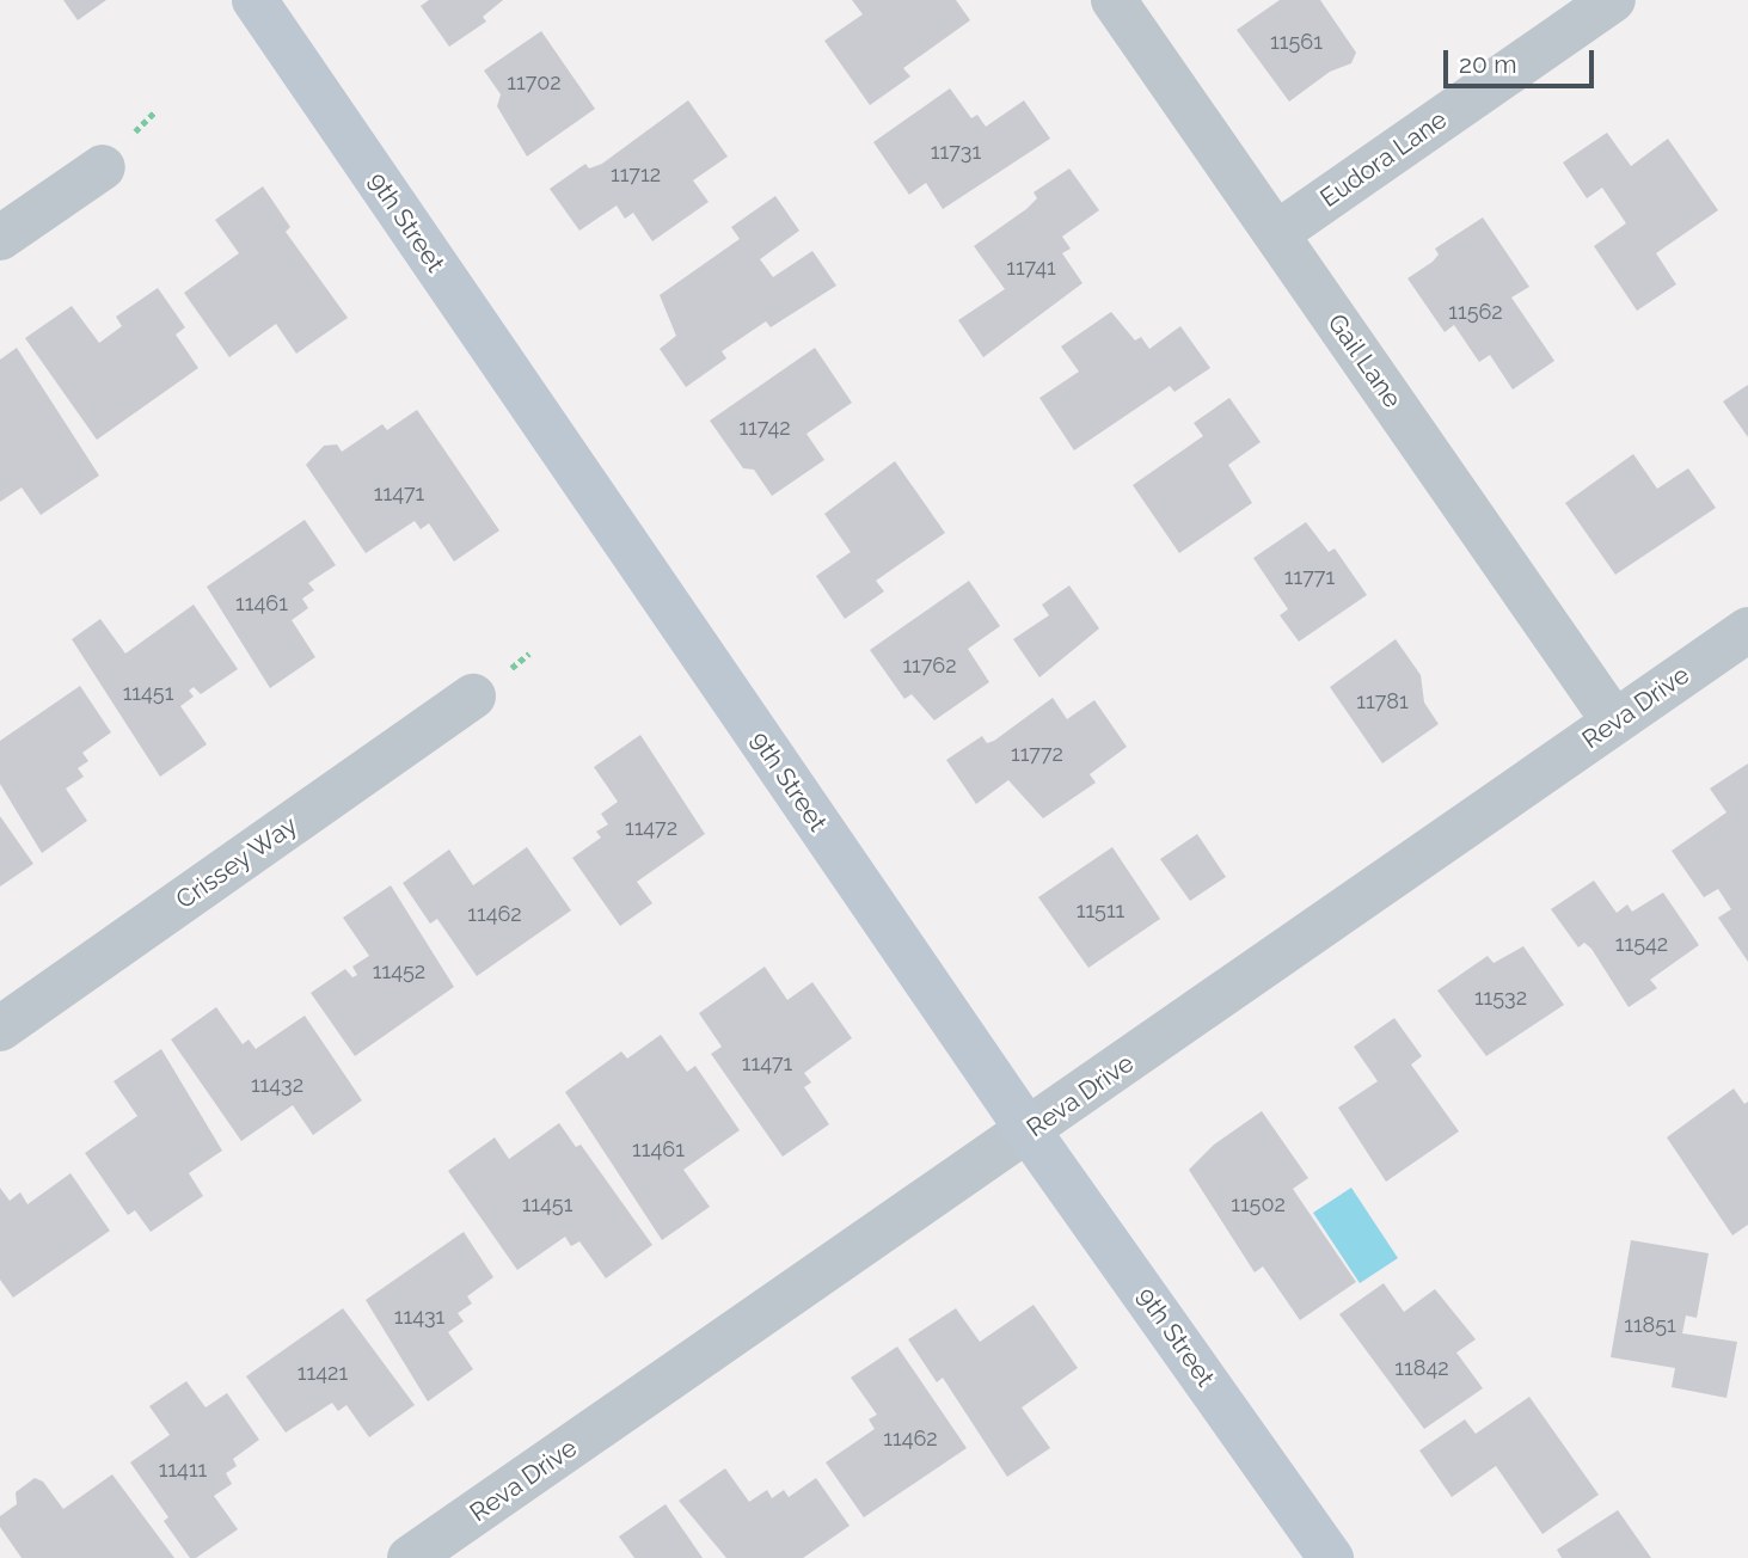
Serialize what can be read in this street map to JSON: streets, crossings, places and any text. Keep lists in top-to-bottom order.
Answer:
{
  "streets": {
    "street": [
      "Eudora Lane",
      "9th Street",
      "Gail Lane",
      "Reva Drive",
      "Crissey Way"
    ]
  },
  "crossings": [
    ["Eudora Lane", "Gail Lane"],
    ["9th Street", "Reva Drive"],
    ["Gail Lane", "Reva Drive"]
  ],
  "house_numbers": [
    "11561",
    "11702",
    "11731",
    "11712",
    "11741",
    "11562",
    "11742",
    "11471",
    "11771",
    "11461",
    "11762",
    "11451",
    "11781",
    "11772",
    "11472",
    "11511",
    "11462",
    "11542",
    "11452",
    "11532",
    "11471",
    "11432",
    "11461",
    "11451",
    "11502",
    "11431",
    "11851",
    "11842",
    "11421",
    "11462",
    "11411"
  ],
  "scale_bar": "20 m"
}
